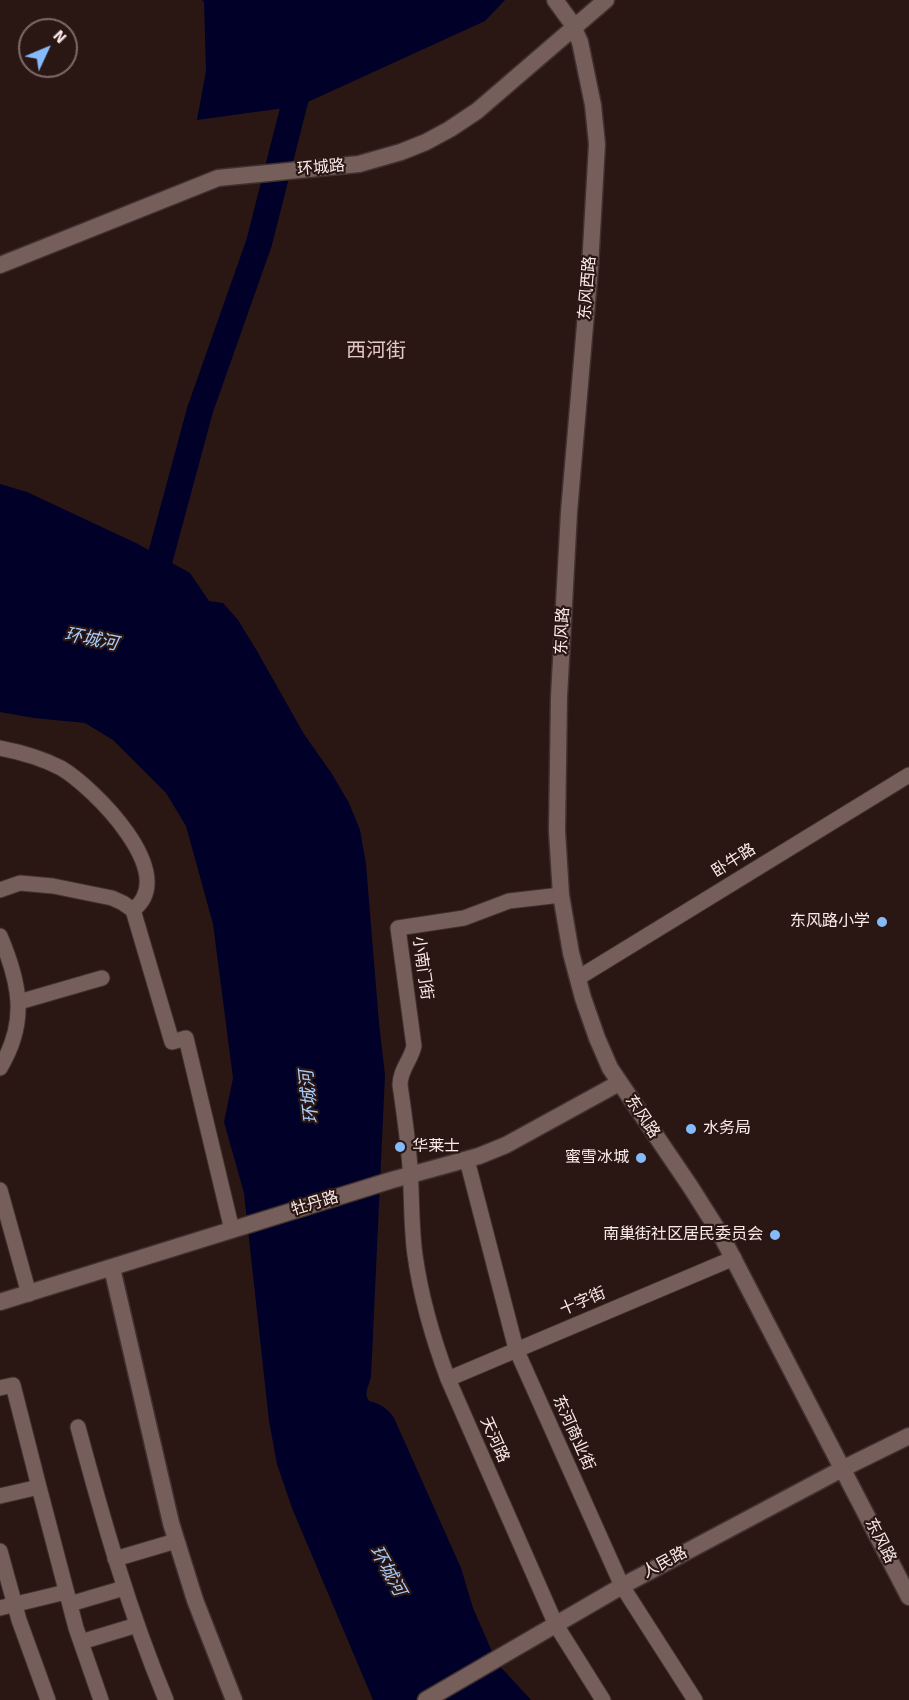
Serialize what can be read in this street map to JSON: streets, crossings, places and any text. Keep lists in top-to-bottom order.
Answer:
{
  "streets": {
    "street": [
      "环城路",
      "东风西路",
      "东风路",
      "卧牛路",
      "小南门街",
      "牡丹路",
      "十字街",
      "东河商业街",
      "天河路",
      "人民路"
    ]
  },
  "crossings": [
    ["环城路", "东风西路"],
    ["东风西路", "东风路"],
    ["东风路", "卧牛路"],
    ["东风路", "小南门街"],
    ["东风路", "牡丹路"],
    ["东风路", "十字街"],
    ["东风路", "人民路"],
    ["小南门街", "牡丹路"],
    ["小南门街", "天河路"],
    ["牡丹路", "东河商业街"],
    ["牡丹路", "天河路"],
    ["十字街", "东河商业街"],
    ["十字街", "天河路"],
    ["东河商业街", "人民路"],
    ["天河路", "人民路"]
  ],
  "districts": ["西河街"],
  "water": ["环城河"],
  "places": [
    "东风路小学",
    "水务局",
    "华莱士",
    "蜜雪冰城",
    "南巢街社区居民委员会"
  ],
  "north": "top right"
}
